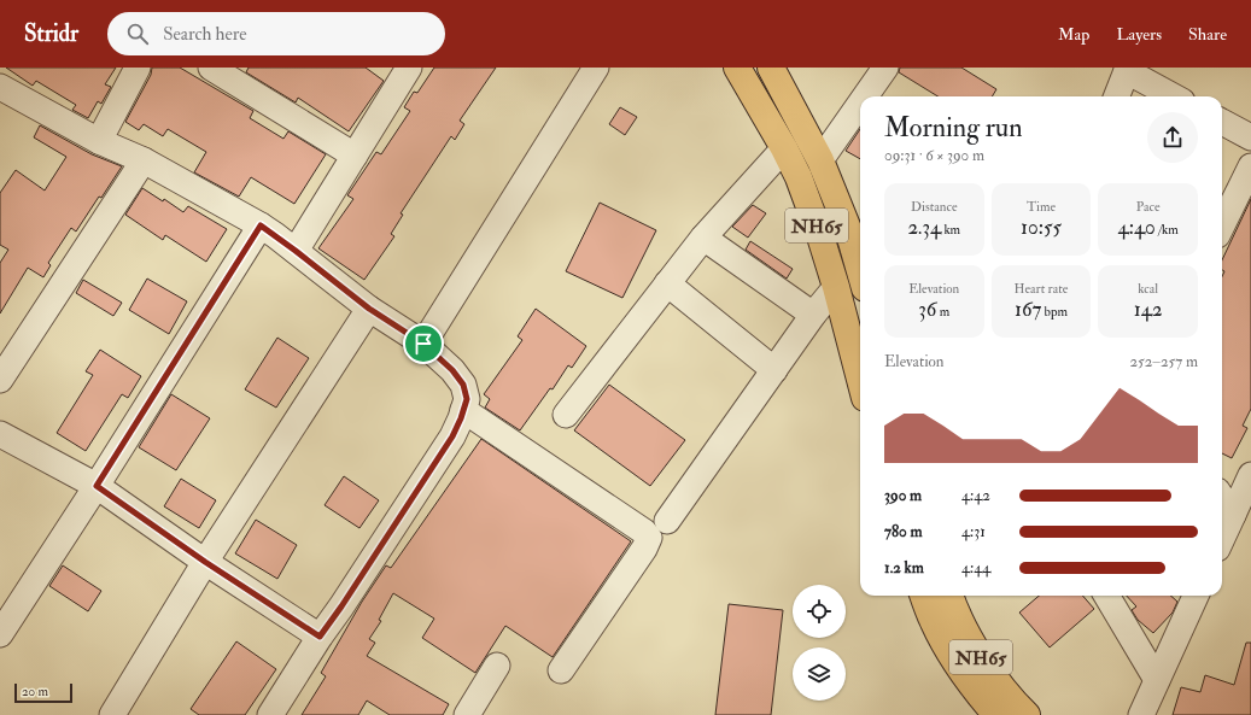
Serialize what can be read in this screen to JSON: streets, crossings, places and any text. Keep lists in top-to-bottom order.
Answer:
{
  "streets": {
    "highway": ["NH65"]
  },
  "scale_bar": "20 m",
  "page": {
    "header": "Stridr",
    "search": "Search here",
    "nav": ["Map", "Layers", "Share"],
    "heading": ["Morning run", "09:31 · 6 × 390 m"],
    "stats": [
      ["Distance", "2.34 km"],
      ["Time", "10:55"],
      ["Pace", "4:40 /km"],
      ["Elevation", "36 m"],
      ["Heart rate", "167 bpm"],
      ["kcal", "142"]
    ],
    "chart": ["Elevation", "252–257 m"],
    "list": [
      {
        "name": "390 m",
        "note": "4:42"
      },
      {
        "name": "780 m",
        "note": "4:31"
      },
      {
        "name": "1.2 km",
        "note": "4:44"
      }
    ],
    "scale": "20 m"
  }
}
